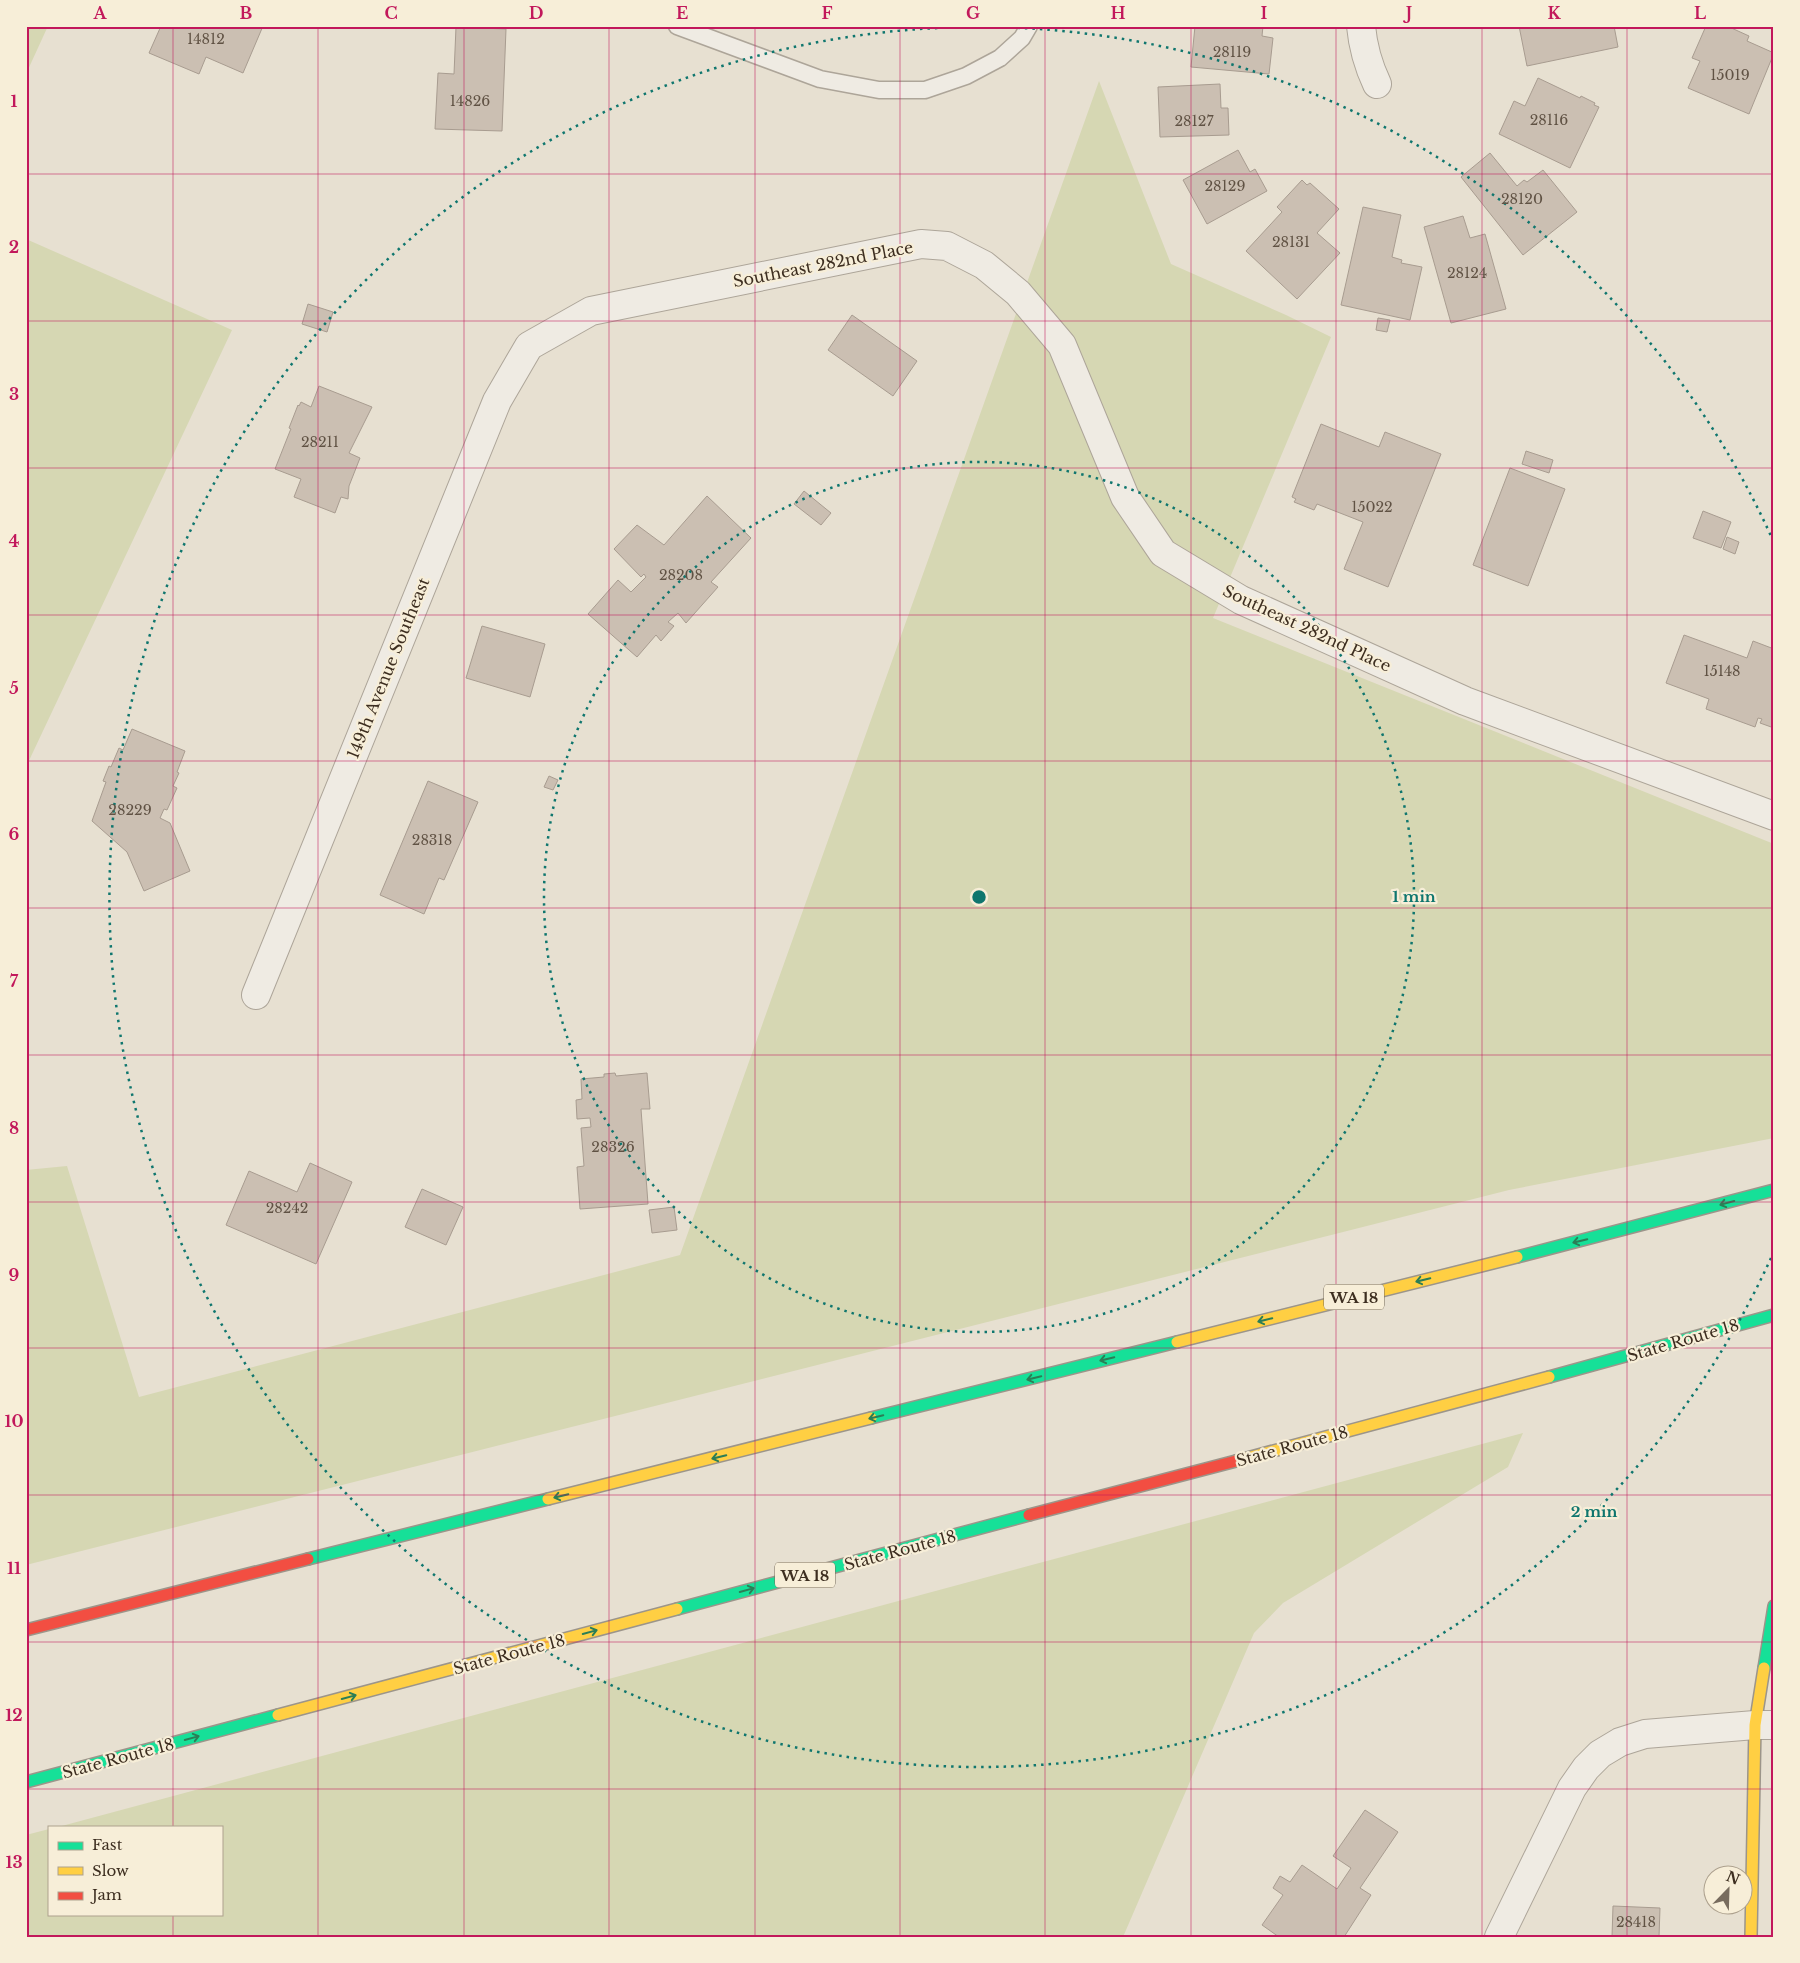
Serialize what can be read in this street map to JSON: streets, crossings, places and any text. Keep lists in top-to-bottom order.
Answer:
{
  "streets": {
    "main road": ["WA 18", "State Route 18"],
    "street": ["Southeast 282nd Place", "149th Avenue Southeast"]
  },
  "crossings": [
    ["Southeast 282nd Place", "149th Avenue Southeast"]
  ],
  "one_way": ["State Route 18"],
  "house_numbers": [
    "14812",
    "28119",
    "15019",
    "14826",
    "28116",
    "28127",
    "28129",
    "28120",
    "28131",
    "28124",
    "28211",
    "15022",
    "28208",
    "15148",
    "28229",
    "28318",
    "28326",
    "28242",
    "28418"
  ],
  "legend": ["Fast", "Slow", "Jam"],
  "north": "top right",
  "grid": {
    "columns": [
      "A",
      "B",
      "C",
      "D",
      "E",
      "F",
      "G",
      "H",
      "I",
      "J",
      "K",
      "L"
    ],
    "rows": [
      "1",
      "2",
      "3",
      "4",
      "5",
      "6",
      "7",
      "8",
      "9",
      "10",
      "11",
      "12",
      "13"
    ]
  },
  "rings": ["1 min", "2 min"]
}
